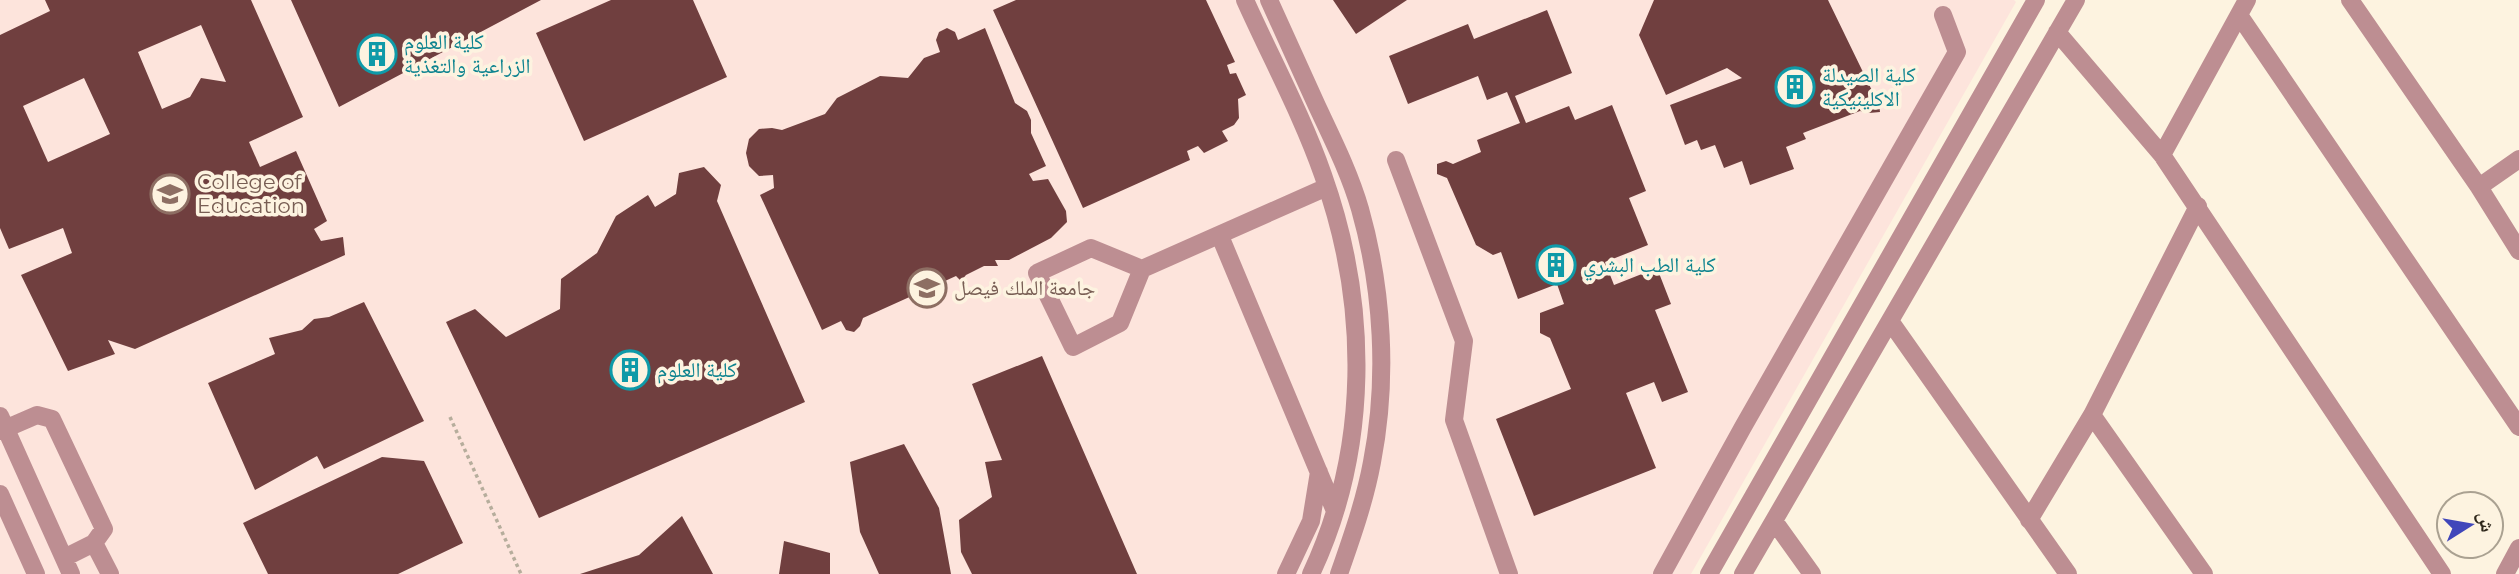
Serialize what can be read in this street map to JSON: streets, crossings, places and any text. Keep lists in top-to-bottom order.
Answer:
{
  "places": {
    "building": [
      "كلية العلوم الزراعية والتغذية",
      "كلية الصيدلة الاكلينيكية",
      "كلية الطب البشري",
      "كلية العلوم"
    ],
    "school or university": ["College of Education", "جامعة الملك فيصل"]
  },
  "north": "right"
}
